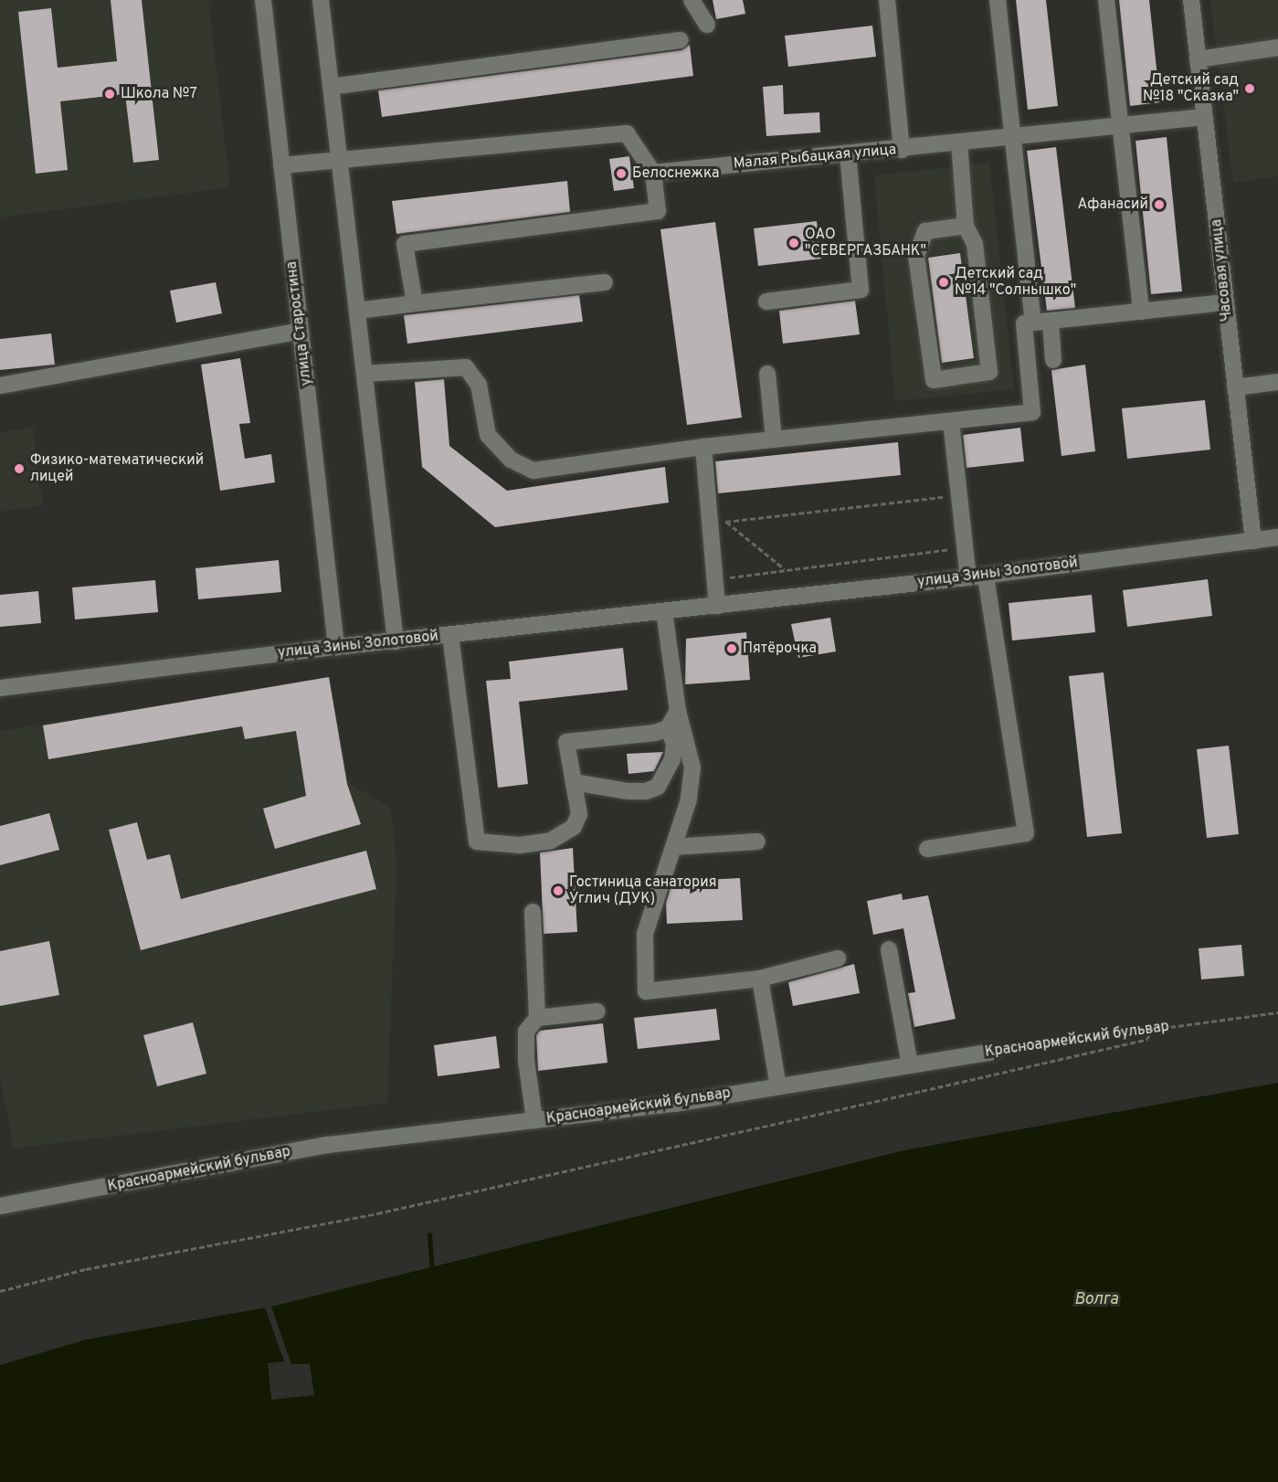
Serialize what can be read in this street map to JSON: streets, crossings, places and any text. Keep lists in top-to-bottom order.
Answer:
{
  "streets": {
    "street": [
      "Малая Рыбацкая улица",
      "Часовая улица",
      "улица Старостина",
      "улица Зины Золотовой",
      "Красноармейский бульвар"
    ]
  },
  "crossings": [
    ["Малая Рыбацкая улица", "Часовая улица"],
    ["Часовая улица", "улица Зины Золотовой"],
    ["улица Старостина", "улица Зины Золотовой"]
  ],
  "water": ["Волга"],
  "places": [
    "Детский сад №18 \"Сказка\"",
    "Школа №7",
    "Белоснежка",
    "Афанасий",
    "ОАО \"СЕВЕРГАЗБАНК\"",
    "Детский сад №14 \"Солнышко\"",
    "Физико-математический лицей",
    "Пятёрочка",
    "Гостиница санатория Углич (ДУК)"
  ]
}
